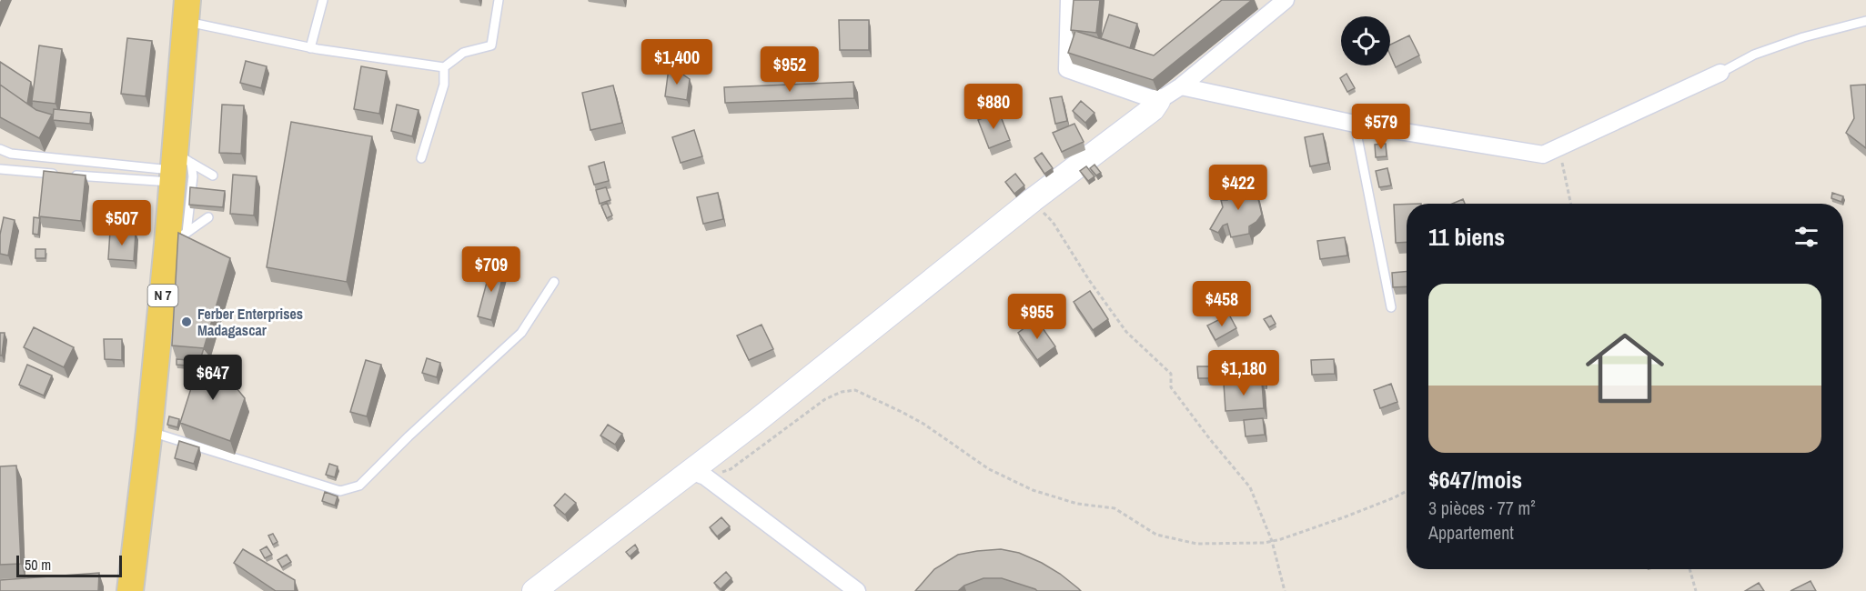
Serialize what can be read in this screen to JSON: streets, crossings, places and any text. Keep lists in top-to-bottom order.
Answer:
{
  "streets": {
    "main road": ["N 7"]
  },
  "places": ["Ferber Enterprises Madagascar"],
  "scale_bar": "50 m",
  "page": {
    "price": [
      "$1,400",
      "$952",
      "$880",
      "$579",
      "$422",
      "$507",
      "$709",
      "$458",
      "$955",
      "$1,180",
      "$647"
    ],
    "heading": "11 biens",
    "list": [
      {
        "name": "$647/mois",
        "note": "3 pièces · 77 m² · Appartement"
      }
    ],
    "scale": "50 m"
  }
}
